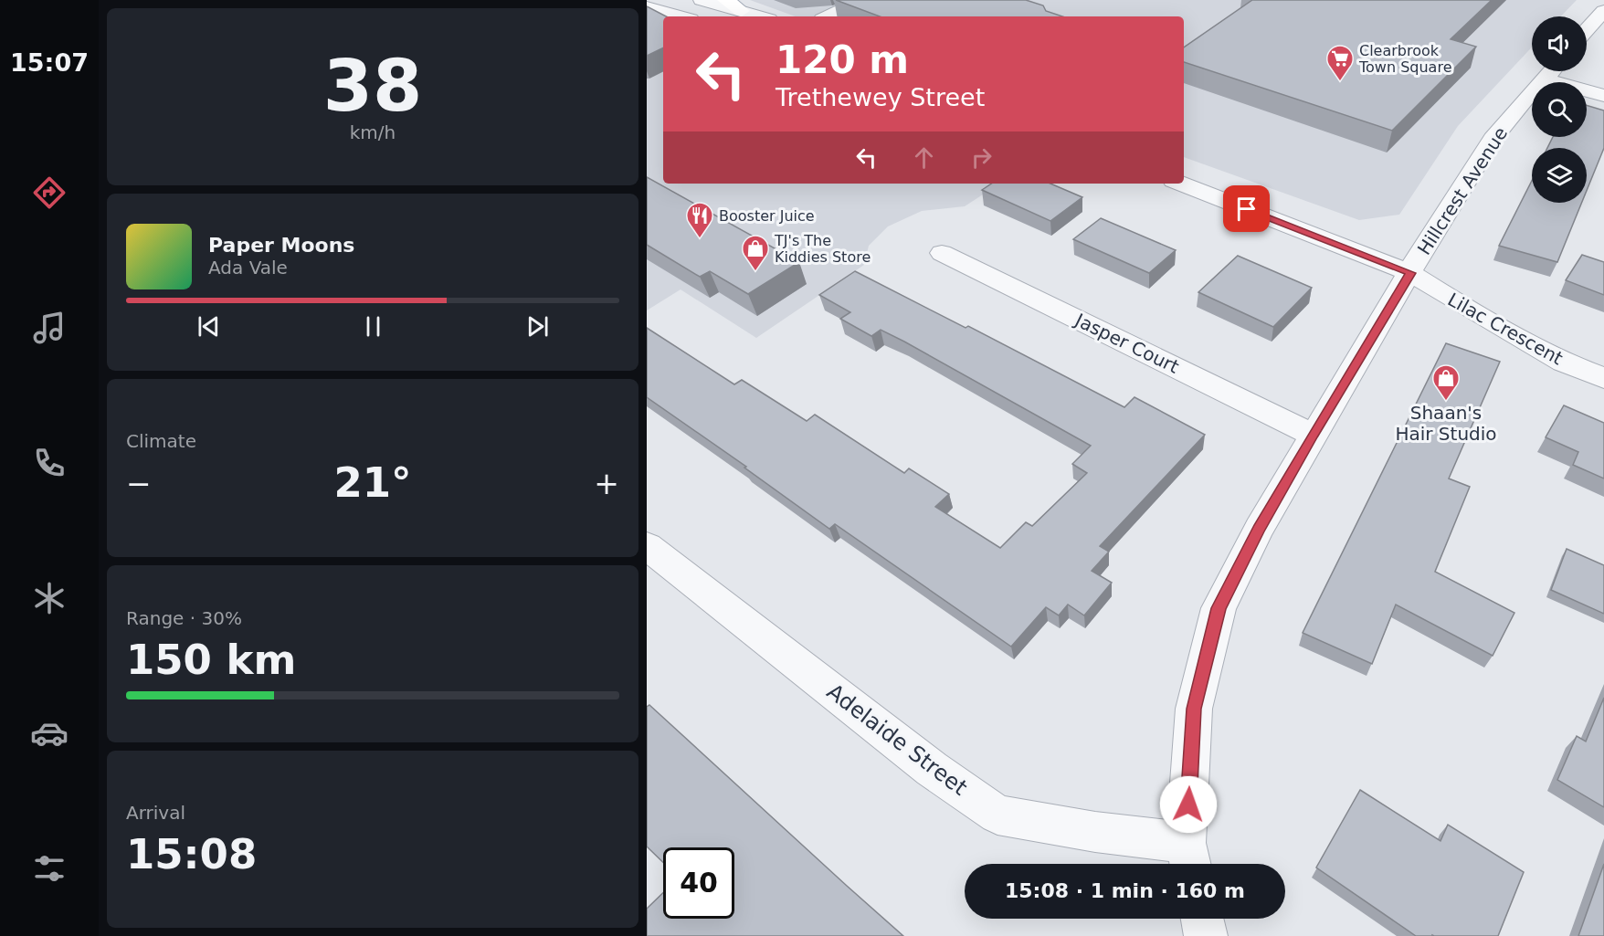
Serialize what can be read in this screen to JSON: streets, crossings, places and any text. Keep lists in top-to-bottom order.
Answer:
{
  "streets": {
    "street": [
      "Hillcrest Avenue",
      "Lilac Crescent",
      "Jasper Court",
      "Adelaide Street"
    ]
  },
  "crossings": [
    ["Hillcrest Avenue", "Lilac Crescent"],
    ["Hillcrest Avenue", "Jasper Court"],
    ["Hillcrest Avenue", "Adelaide Street"]
  ],
  "places": {
    "supermarket": ["Clearbrook Town Square"],
    "restaurant": ["Booster Juice"],
    "shop": ["TJ's The Kiddies Store", "Shaan's Hair Studio"]
  },
  "page": {
    "tabs": "15:07",
    "tile": [
      ["38", "km/h"],
      "Climate",
      ["Range · 30%", "150 km"],
      ["Arrival", "15:08"]
    ],
    "turn": ["120 m", "Trethewey Street"],
    "song": ["Paper Moons", "Ada Vale"],
    "heat": ["−", "21°", "+"],
    "limit": "40",
    "trip": "15:08 · 1 min · 160 m"
  }
}
